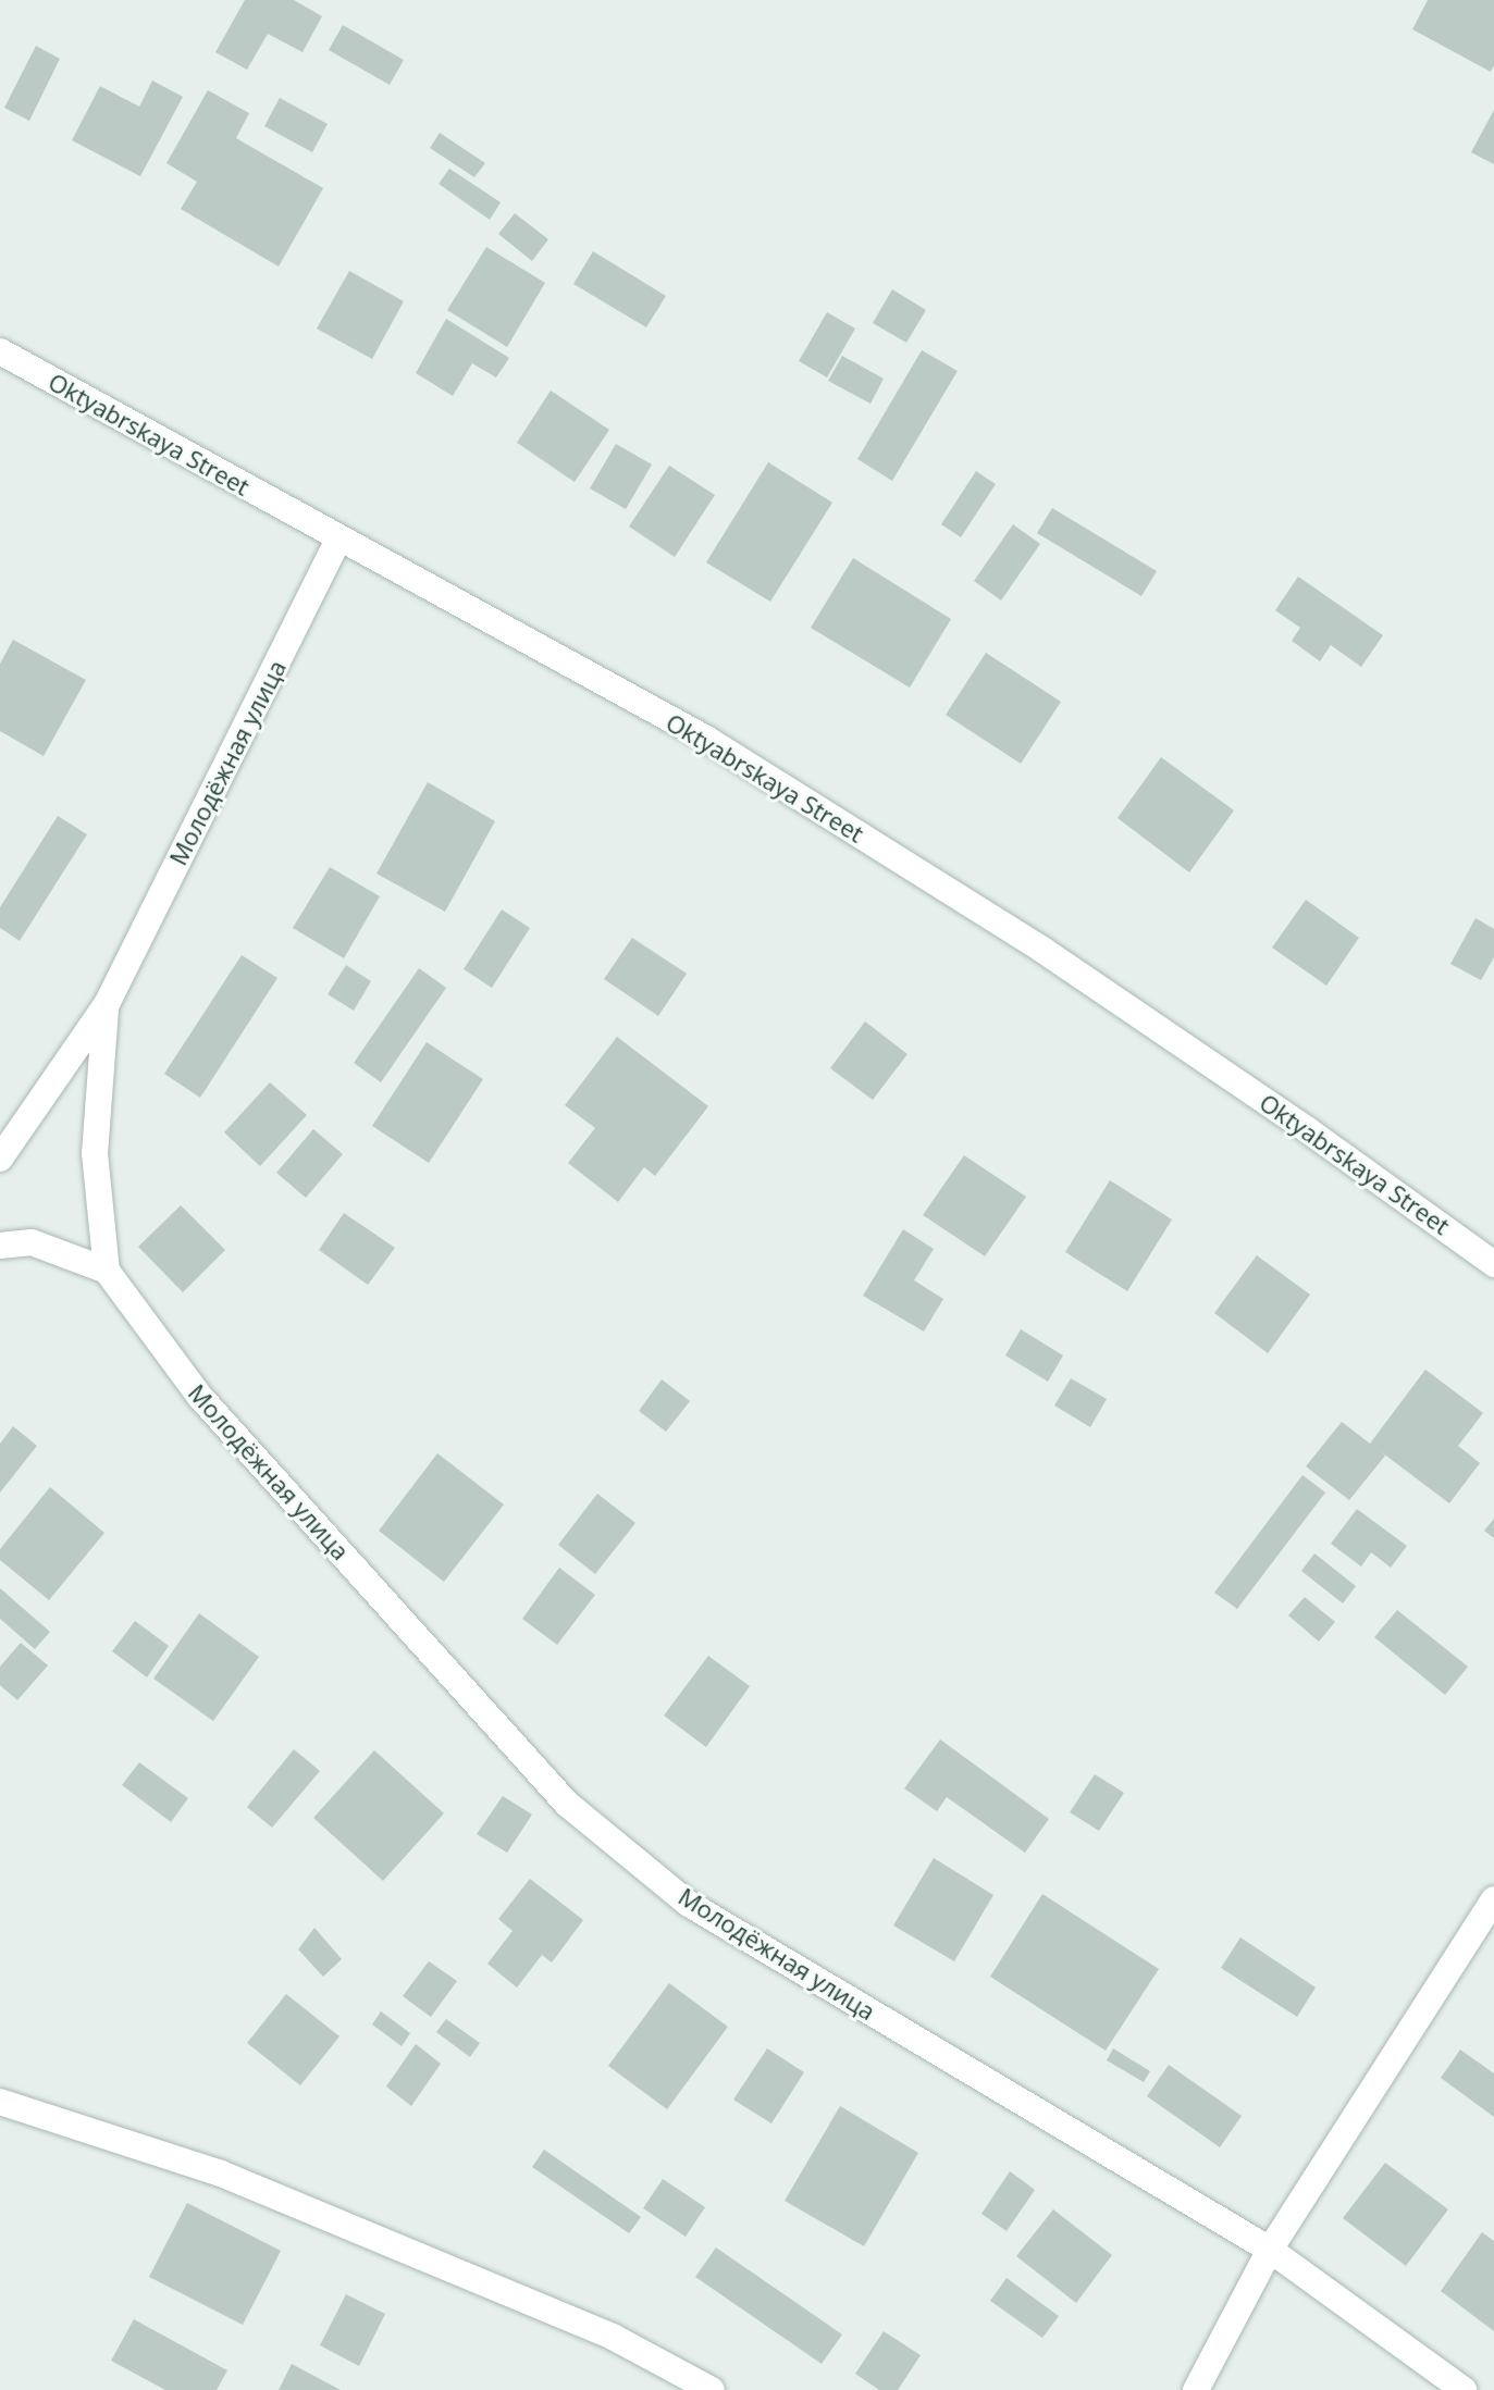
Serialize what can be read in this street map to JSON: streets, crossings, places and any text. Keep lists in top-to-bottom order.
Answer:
{
  "streets": {
    "street": ["Oktyabrskaya Street", "Молодёжная улица"]
  },
  "crossings": [
    ["Oktyabrskaya Street", "Молодёжная улица"]
  ]
}
